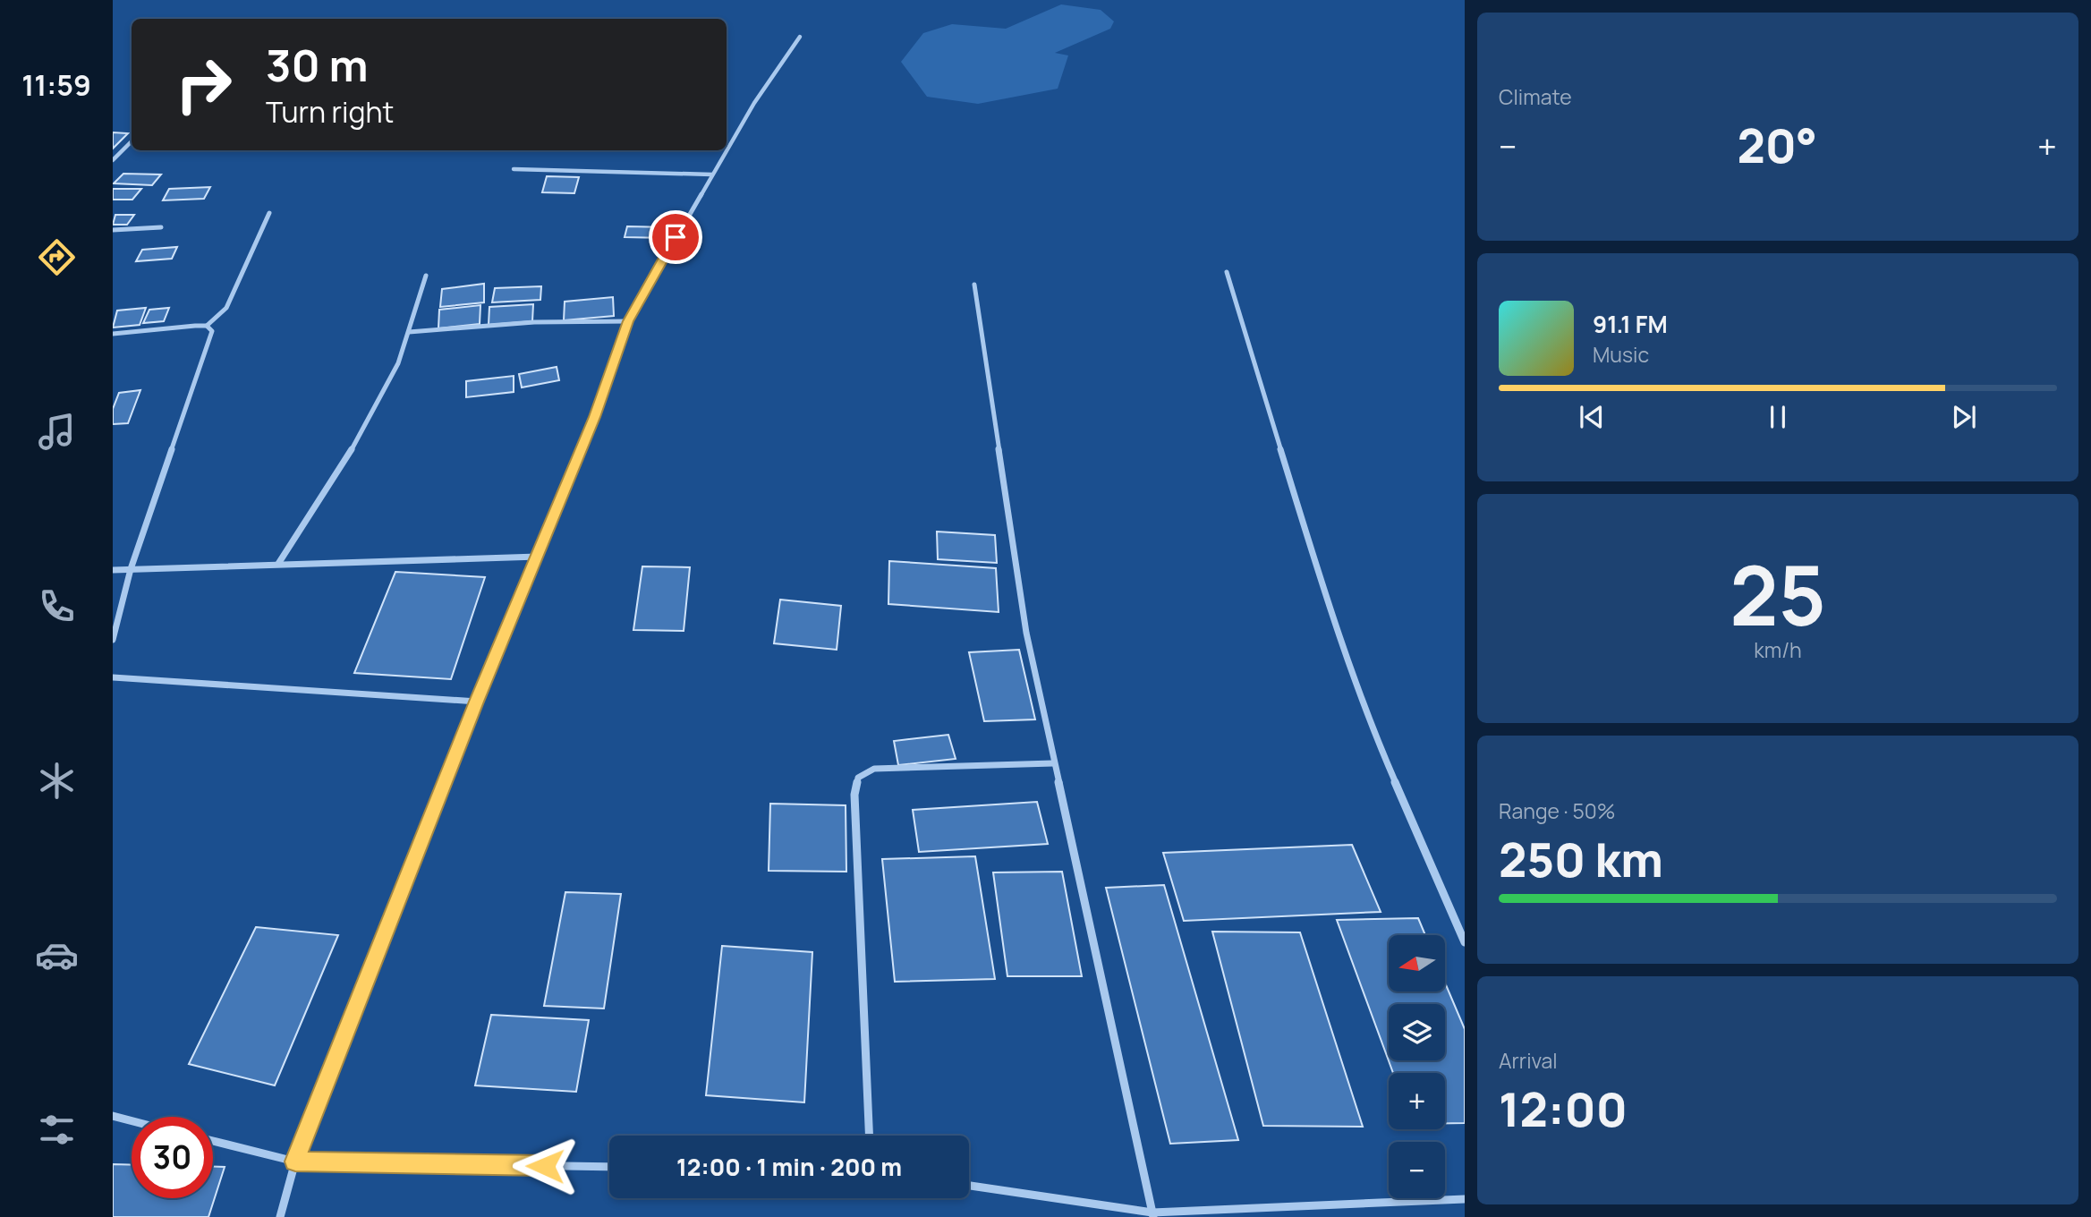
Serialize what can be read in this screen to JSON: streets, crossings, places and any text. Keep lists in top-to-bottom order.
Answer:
{
  "north": "left",
  "page": {
    "tabs": "11:59",
    "tile": [
      "Climate",
      ["25", "km/h"],
      ["Range · 50%", "250 km"],
      ["Arrival", "12:00"]
    ],
    "turn": ["30 m", "Turn right"],
    "heat": ["−", "20°", "+"],
    "song": ["91.1 FM", "Music"],
    "map_buttons": ["+", "−"],
    "limit": "30",
    "trip": "12:00 · 1 min · 200 m"
  }
}
